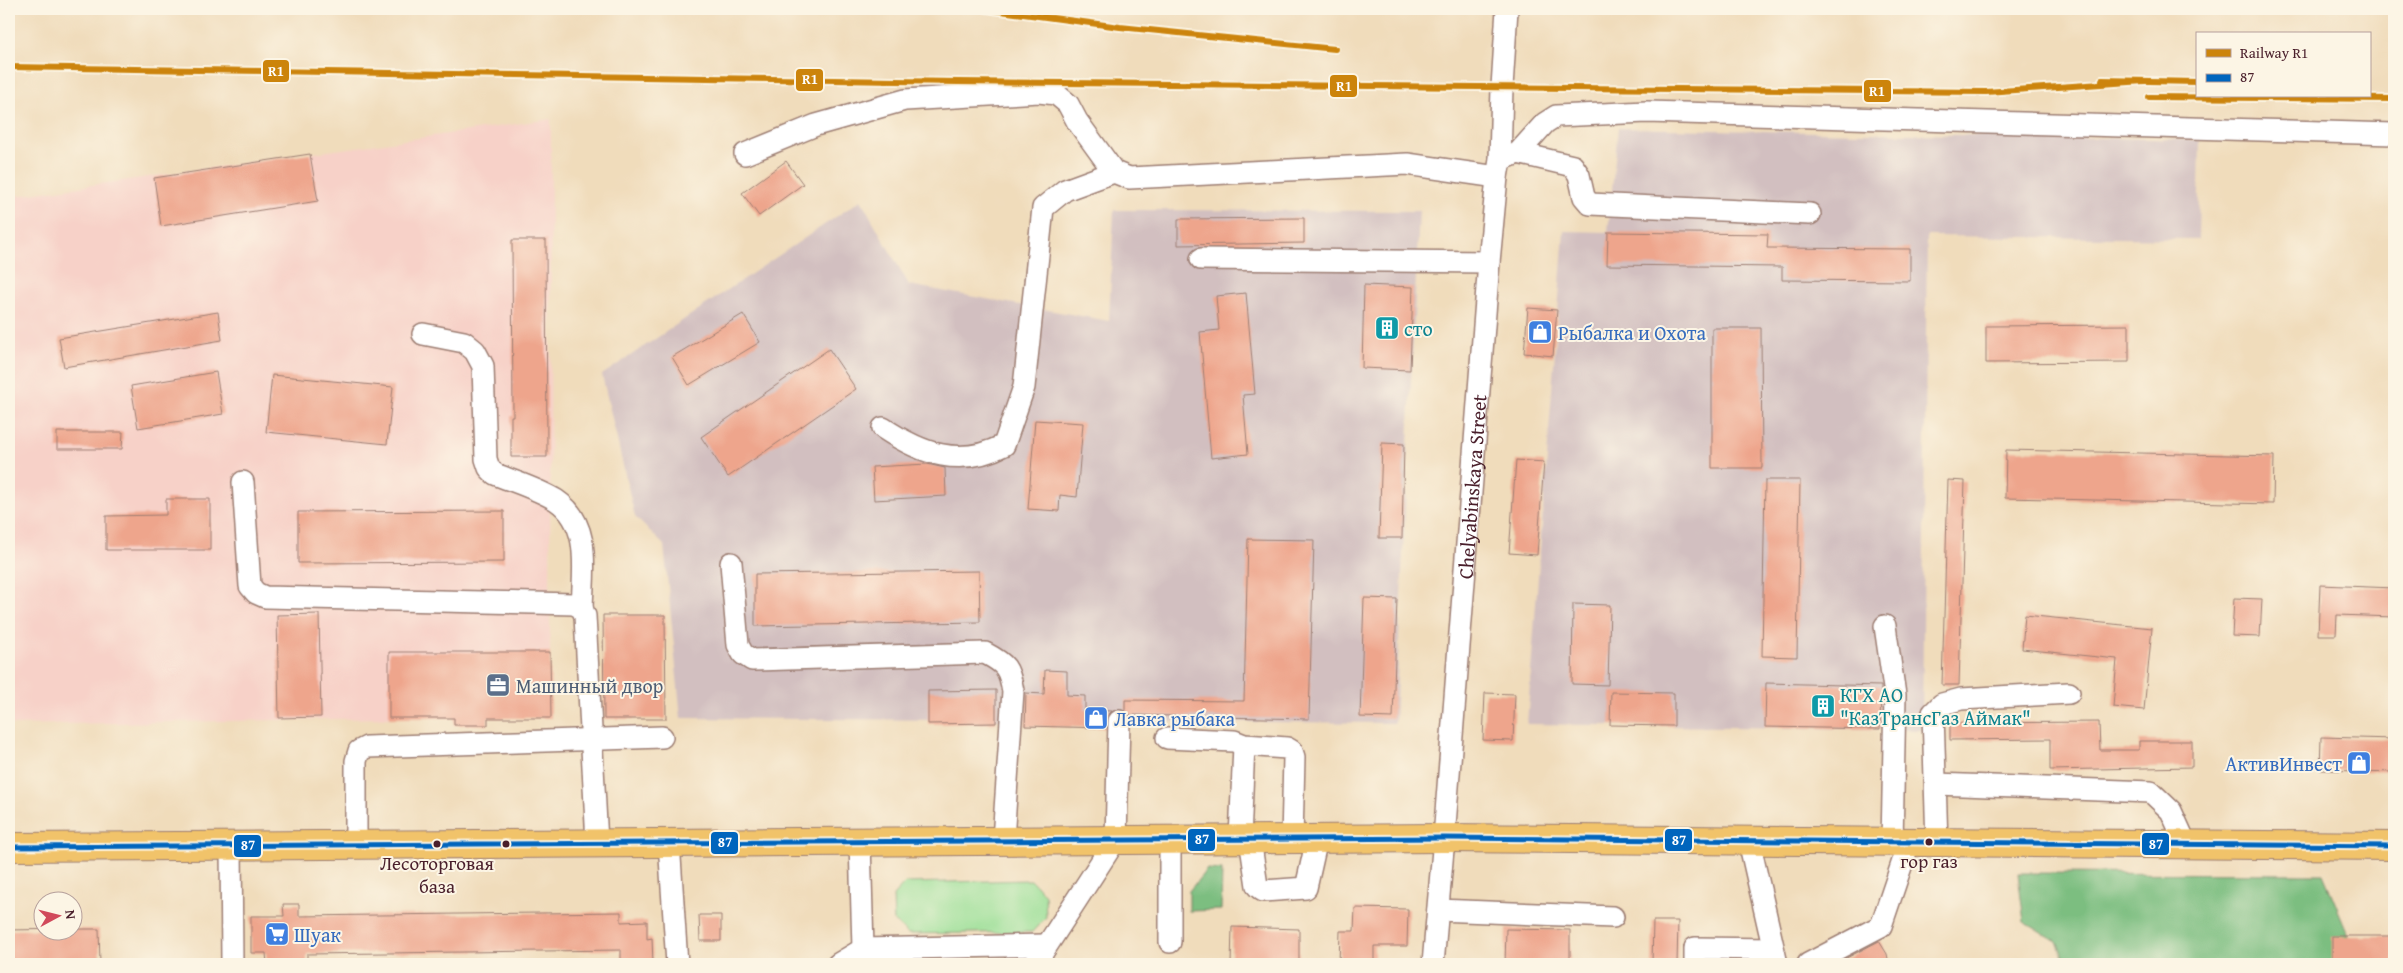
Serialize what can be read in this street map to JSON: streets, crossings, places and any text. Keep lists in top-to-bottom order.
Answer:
{
  "streets": {
    "street": ["Chelyabinskaya Street"]
  },
  "places": {
    "building": ["сто", "КГХ АО \"КазТрансГаз Аймак\""],
    "shop": ["Рыбалка и Охота", "Лавка рыбака", "АктивИнвест"],
    "office": ["Машинный двор"],
    "other": ["гор газ", "Лесоторговая база"],
    "supermarket": ["Шуак"]
  },
  "lines": ["rail line R1", "transit line 87"],
  "legend": ["Railway R1", "87"],
  "north": "right"
}
